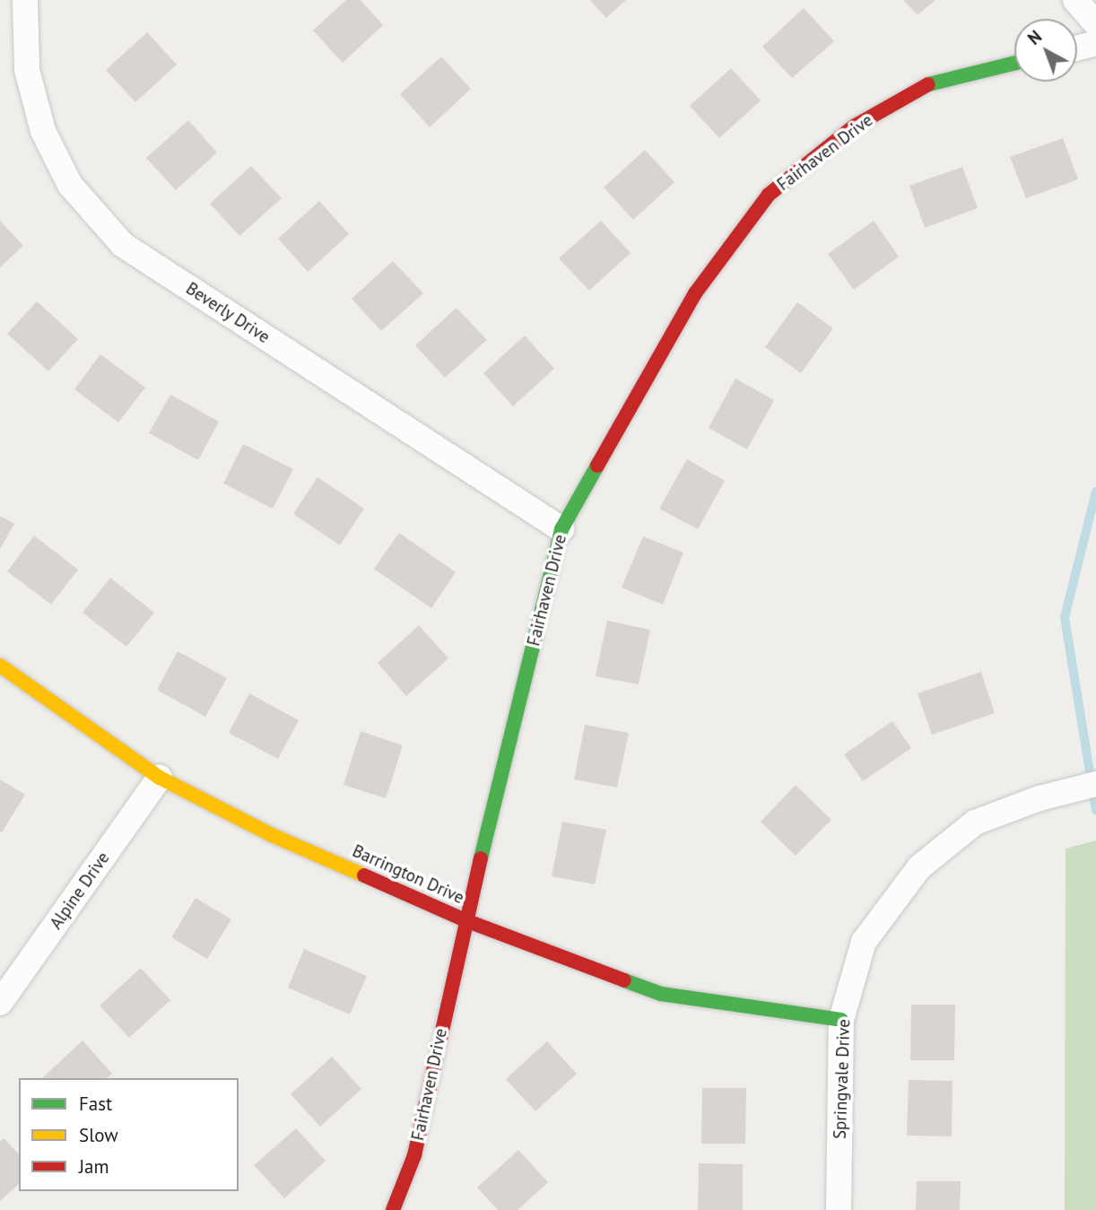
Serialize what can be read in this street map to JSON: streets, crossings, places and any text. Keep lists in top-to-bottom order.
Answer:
{
  "streets": {
    "street": [
      "Fairhaven Drive",
      "Beverly Drive",
      "Barrington Drive",
      "Alpine Drive",
      "Springvale Drive"
    ]
  },
  "crossings": [
    ["Fairhaven Drive", "Beverly Drive"],
    ["Fairhaven Drive", "Barrington Drive"],
    ["Barrington Drive", "Alpine Drive"],
    ["Barrington Drive", "Springvale Drive"]
  ],
  "legend": ["Fast", "Slow", "Jam"],
  "north": "top left"
}
